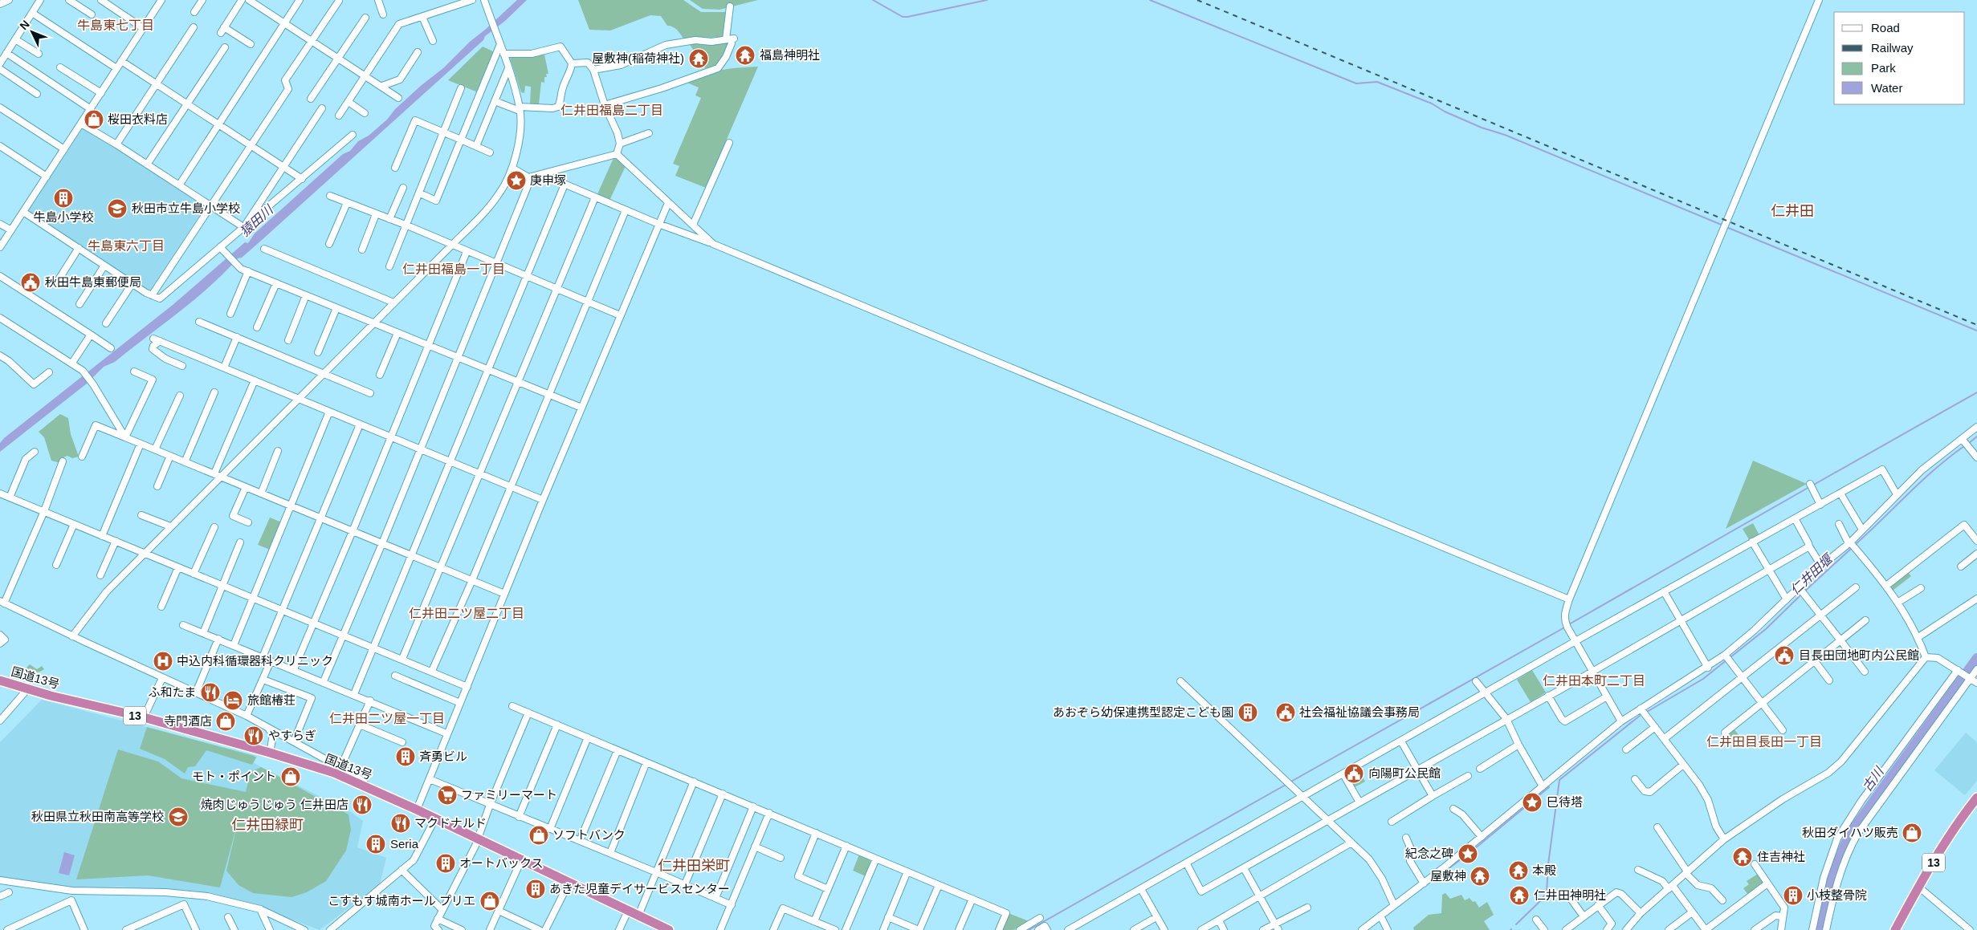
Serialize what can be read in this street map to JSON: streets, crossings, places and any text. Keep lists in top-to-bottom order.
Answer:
{
  "streets": {
    "highway": ["国道13号", "13"]
  },
  "districts": [
    "牛島東七丁目",
    "仁井田福島二丁目",
    "仁井田",
    "牛島東六丁目",
    "仁井田福島一丁目",
    "仁井田二ツ屋二丁目",
    "仁井田本町二丁目",
    "仁井田二ツ屋一丁目",
    "仁井田目長田一丁目",
    "仁井田緑町",
    "仁井田栄町"
  ],
  "water": ["猿田川", "仁井田堰", "古川"],
  "places": {
    "temple": [
      "福島神明社",
      "屋敷神(稲荷神社)",
      "住吉神社",
      "本殿",
      "屋敷神",
      "仁井田神明社"
    ],
    "shop": [
      "桜田衣料店",
      "寺門酒店",
      "モト・ポイント",
      "秋田ダイハツ販売",
      "ソフトバンク",
      "こすもす城南ホール プリエ"
    ],
    "place": ["庚申塚", "巳待塔", "紀念之碑"],
    "building": [
      "牛島小学校",
      "あおぞら幼保連携型認定こども園",
      "斉勇ビル",
      "Seria",
      "オートバックス",
      "あきた児童デイサービスセンター",
      "小枝整骨院"
    ],
    "school or university": ["秋田市立牛島小学校", "秋田県立秋田南高等学校"],
    "public building": [
      "秋田牛島東郵便局",
      "目長田団地町内公民館",
      "社会福祉協議会事務局",
      "向陽町公民館"
    ],
    "hospital": ["中込内科循環器科クリニック"],
    "restaurant": [
      "ふ和たま",
      "やすらぎ",
      "焼肉じゅうじゅう 仁井田店",
      "マクドナルド"
    ],
    "hotel": ["旅館椿荘"],
    "supermarket": ["ファミリーマート"]
  },
  "legend": [
    "Road",
    "Railway",
    "Park",
    "Water"
  ],
  "north": "top left"
}
